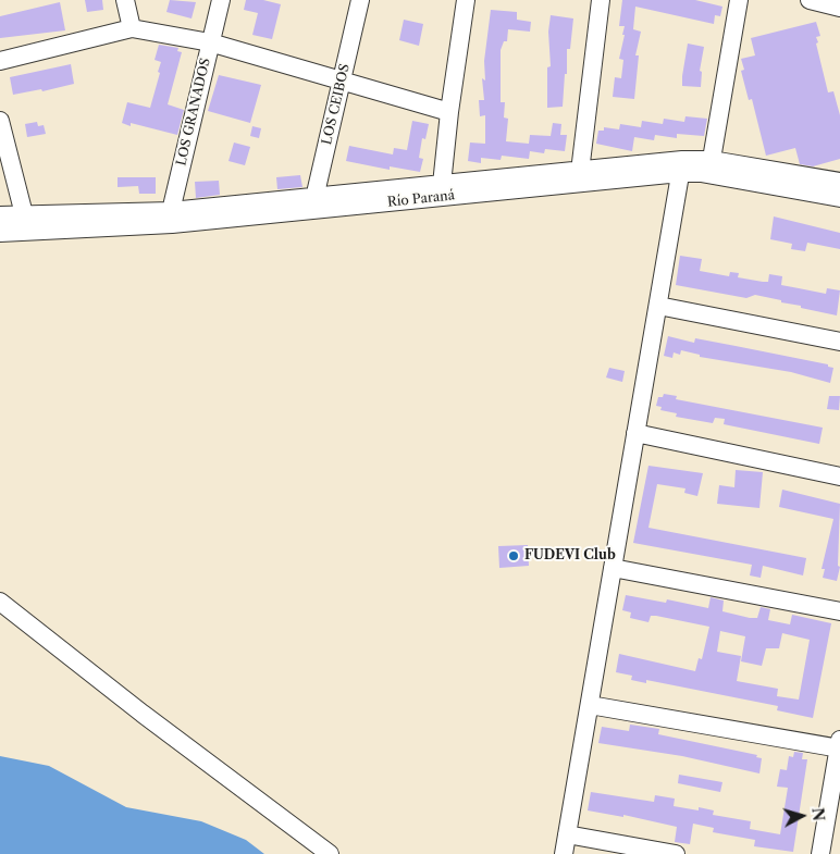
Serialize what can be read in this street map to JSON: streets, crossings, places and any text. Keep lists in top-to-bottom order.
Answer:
{
  "streets": {
    "street": ["LOS CEIBOS", "LOS GRANADOS", "Río Paraná"]
  },
  "crossings": [
    ["LOS CEIBOS", "Río Paraná"],
    ["LOS GRANADOS", "Río Paraná"]
  ],
  "places": ["FUDEVI Club"],
  "north": "right"
}
